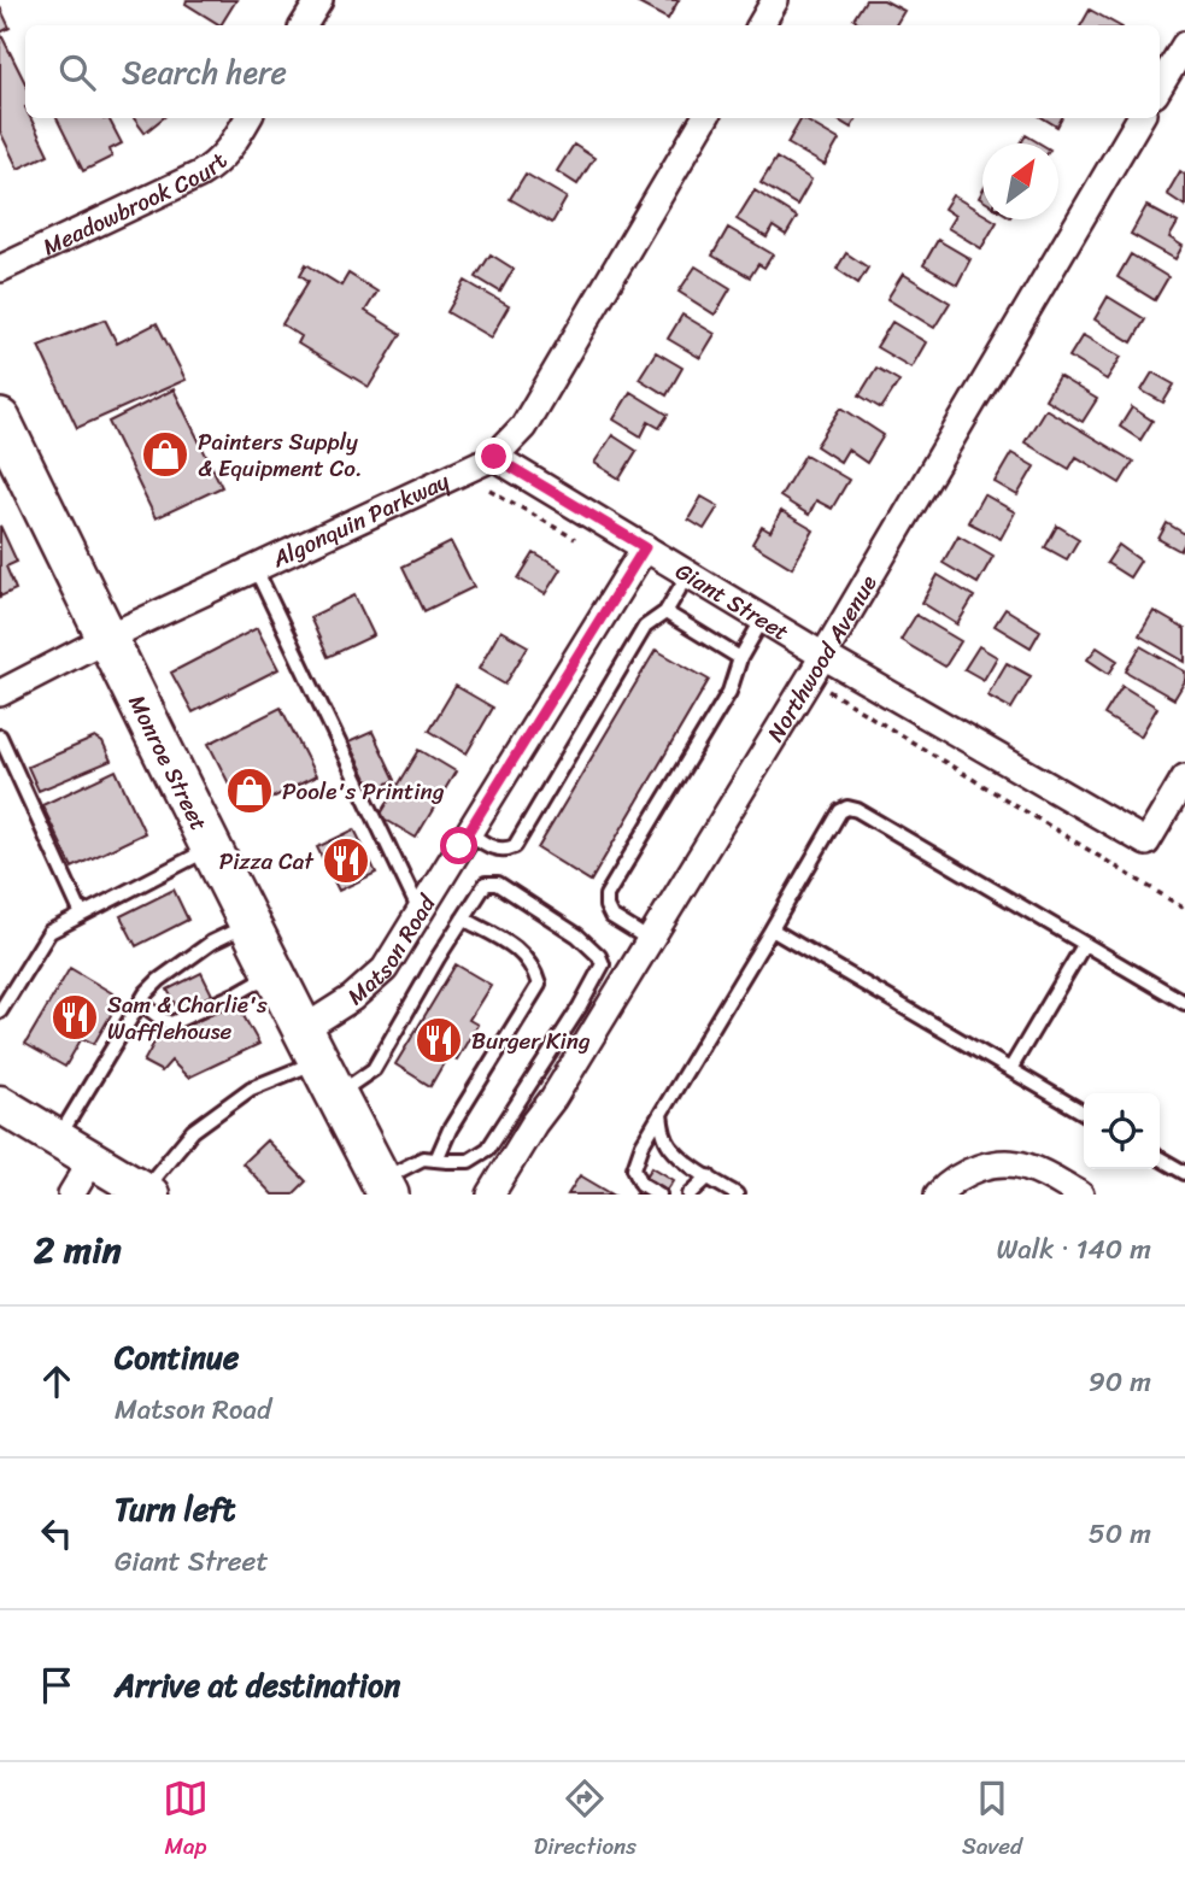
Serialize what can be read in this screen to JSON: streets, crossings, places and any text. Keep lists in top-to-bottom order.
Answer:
{
  "streets": {
    "main road": ["Monroe Street"],
    "street": [
      "Meadowbrook Court",
      "Algonquin Parkway",
      "Giant Street",
      "Northwood Avenue",
      "Matson Road"
    ]
  },
  "crossings": [
    ["Algonquin Parkway", "Giant Street"],
    ["Algonquin Parkway", "Monroe Street"],
    ["Giant Street", "Northwood Avenue"],
    ["Giant Street", "Matson Road"],
    ["Monroe Street", "Matson Road"]
  ],
  "places": {
    "shop": ["Painters Supply & Equipment Co.", "Poole's Printing"],
    "restaurant": ["Pizza Cat", "Sam & Charlie's Wafflehouse", "Burger King"]
  },
  "north": "top right",
  "page": {
    "search": "Search here",
    "heading": ["2 min", "Walk · 140 m"],
    "list": [
      ["Continue", "Matson Road", "90 m"],
      ["Turn left", "Giant Street", "50 m"],
      "Arrive at destination"
    ],
    "nav": ["Map", "Directions", "Saved"]
  }
}
